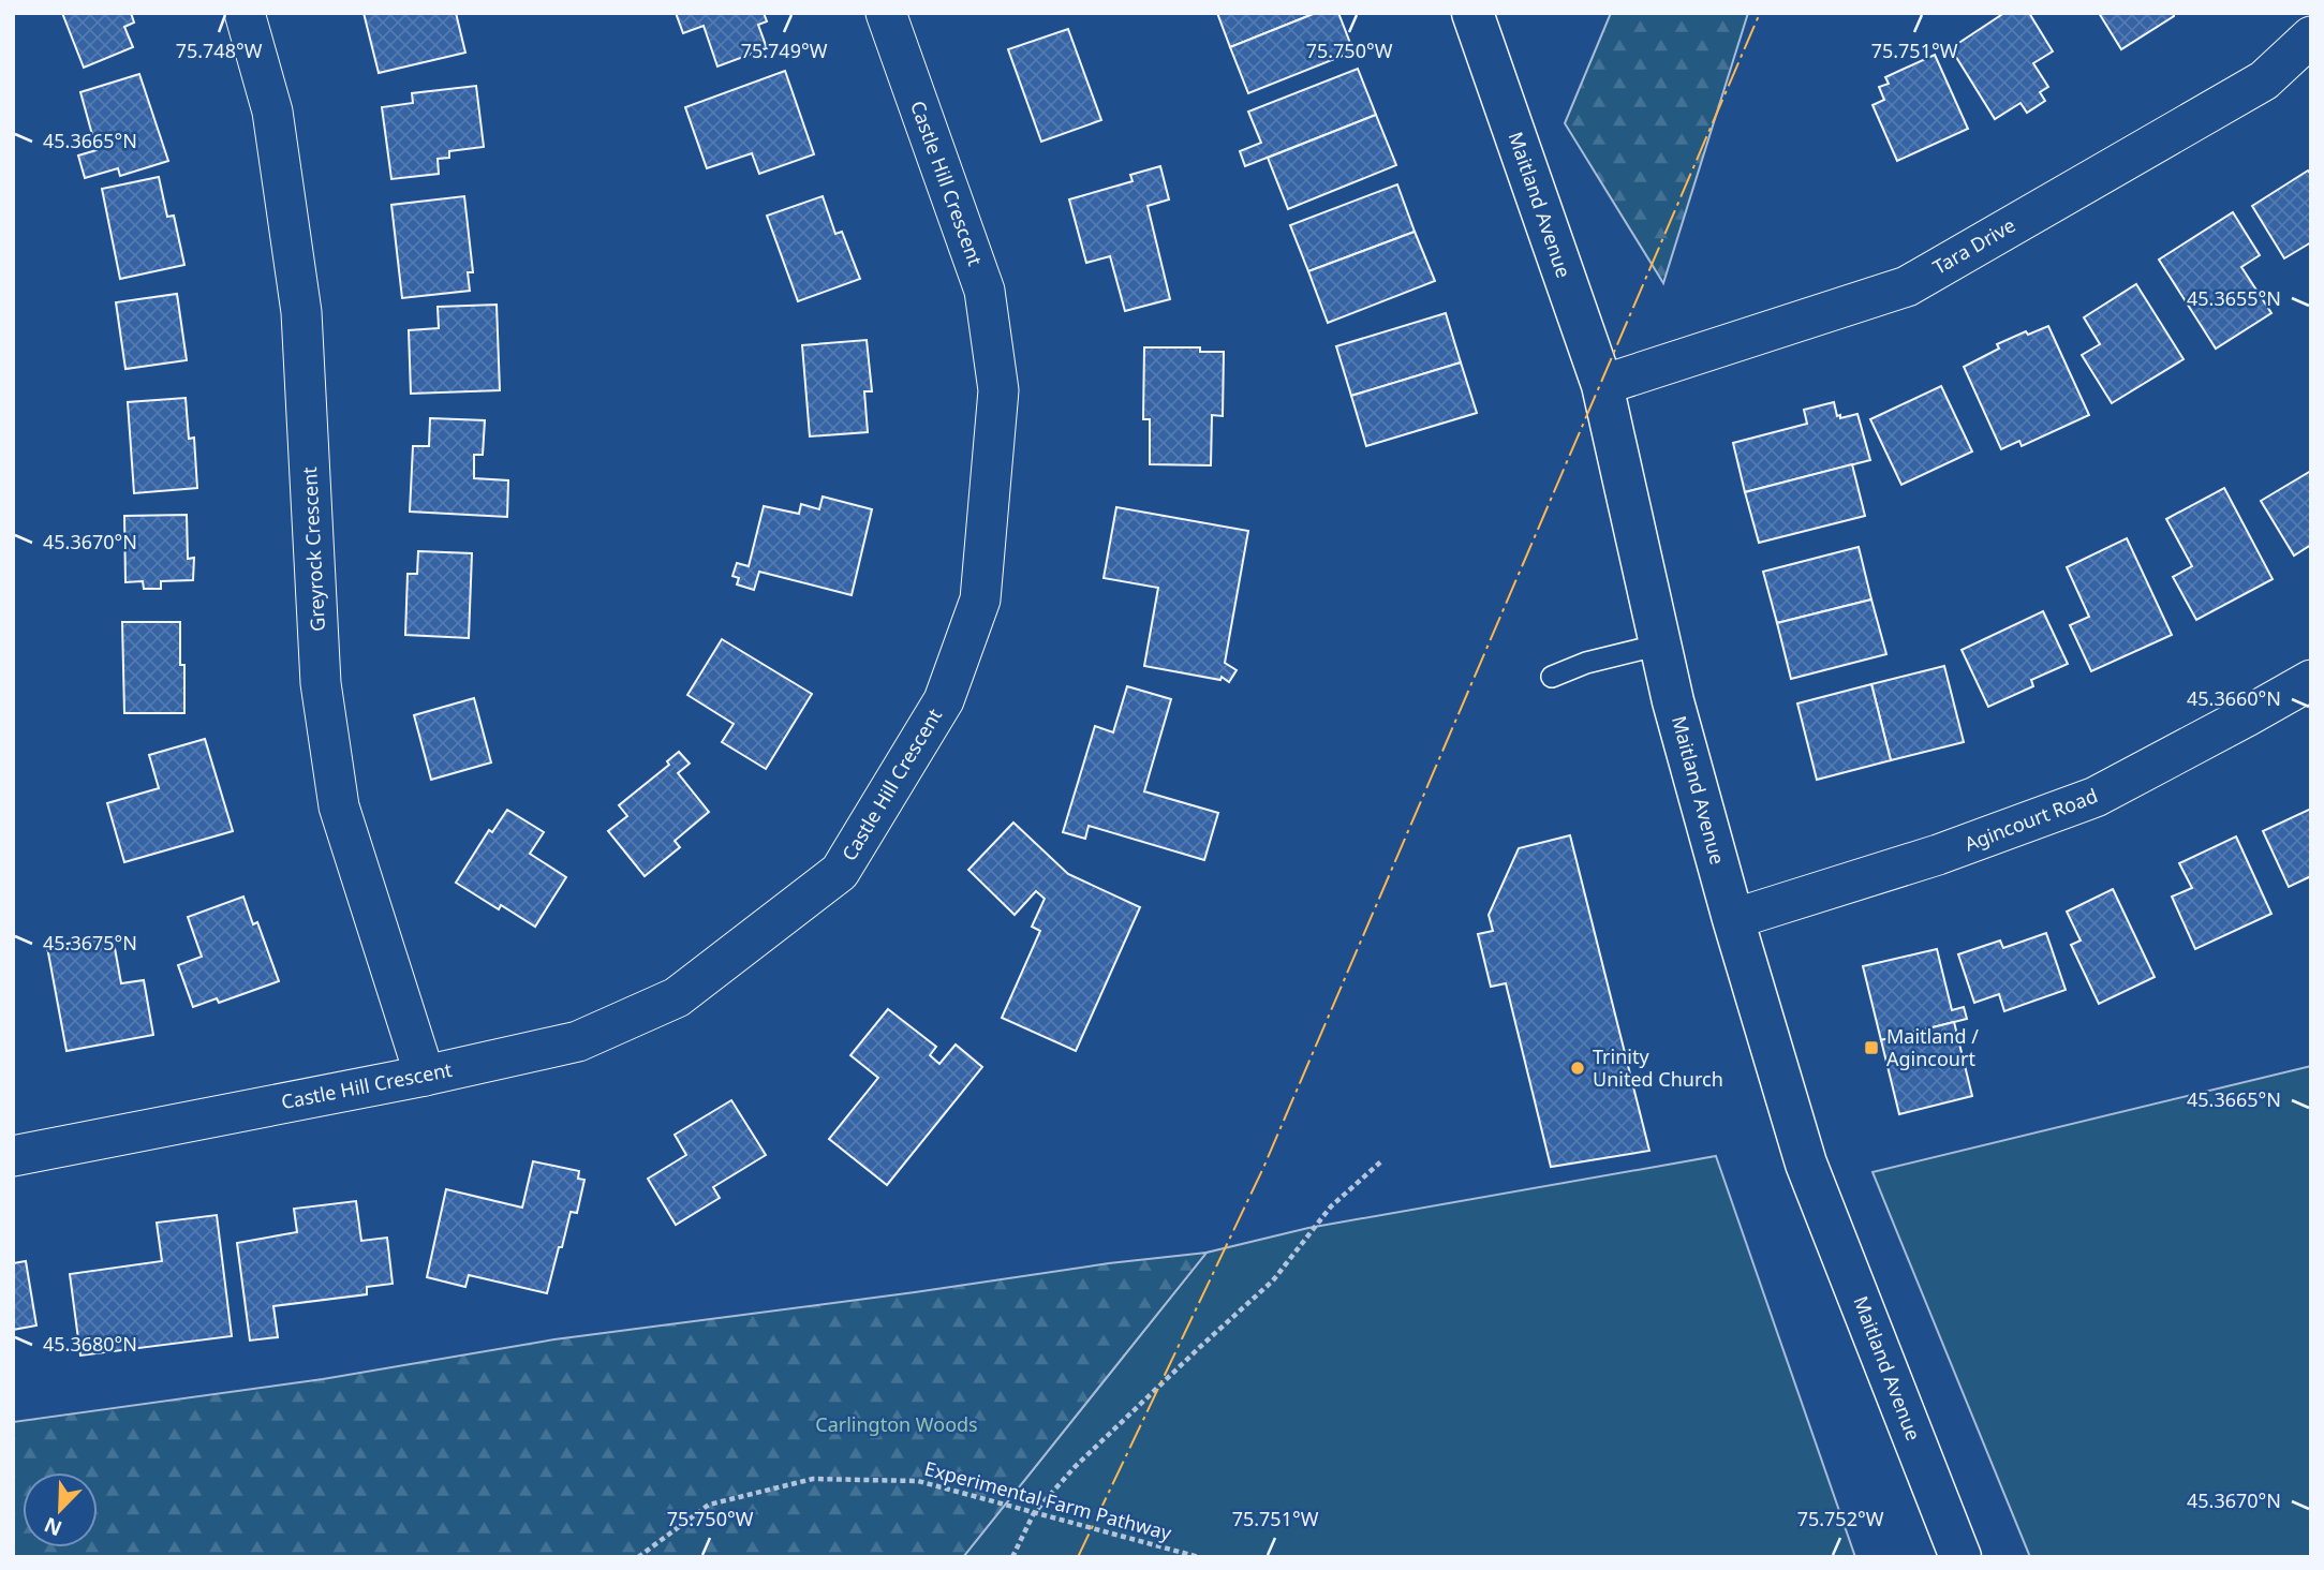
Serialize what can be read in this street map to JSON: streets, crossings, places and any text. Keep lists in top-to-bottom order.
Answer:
{
  "streets": {
    "main road": ["Maitland Avenue"],
    "street": [
      "Castle Hill Crescent",
      "Tara Drive",
      "Greyrock Crescent",
      "Agincourt Road"
    ],
    "path": ["Experimental Farm Pathway"]
  },
  "crossings": [
    ["Castle Hill Crescent", "Greyrock Crescent"],
    ["Maitland Avenue", "Tara Drive"],
    ["Maitland Avenue", "Agincourt Road"]
  ],
  "parks": ["Carlington Woods"],
  "places": {
    "transit": ["Maitland / Agincourt"],
    "other": ["Trinity United Church"]
  },
  "north": "bottom left",
  "coordinates": [
    "75.748°W",
    "75.749°W",
    "75.750°W",
    "75.751°W",
    "45.3665°N",
    "45.3655°N",
    "45.3670°N",
    "45.3660°N",
    "45.3675°N",
    "45.3680°N",
    "75.752°W"
  ]
}
